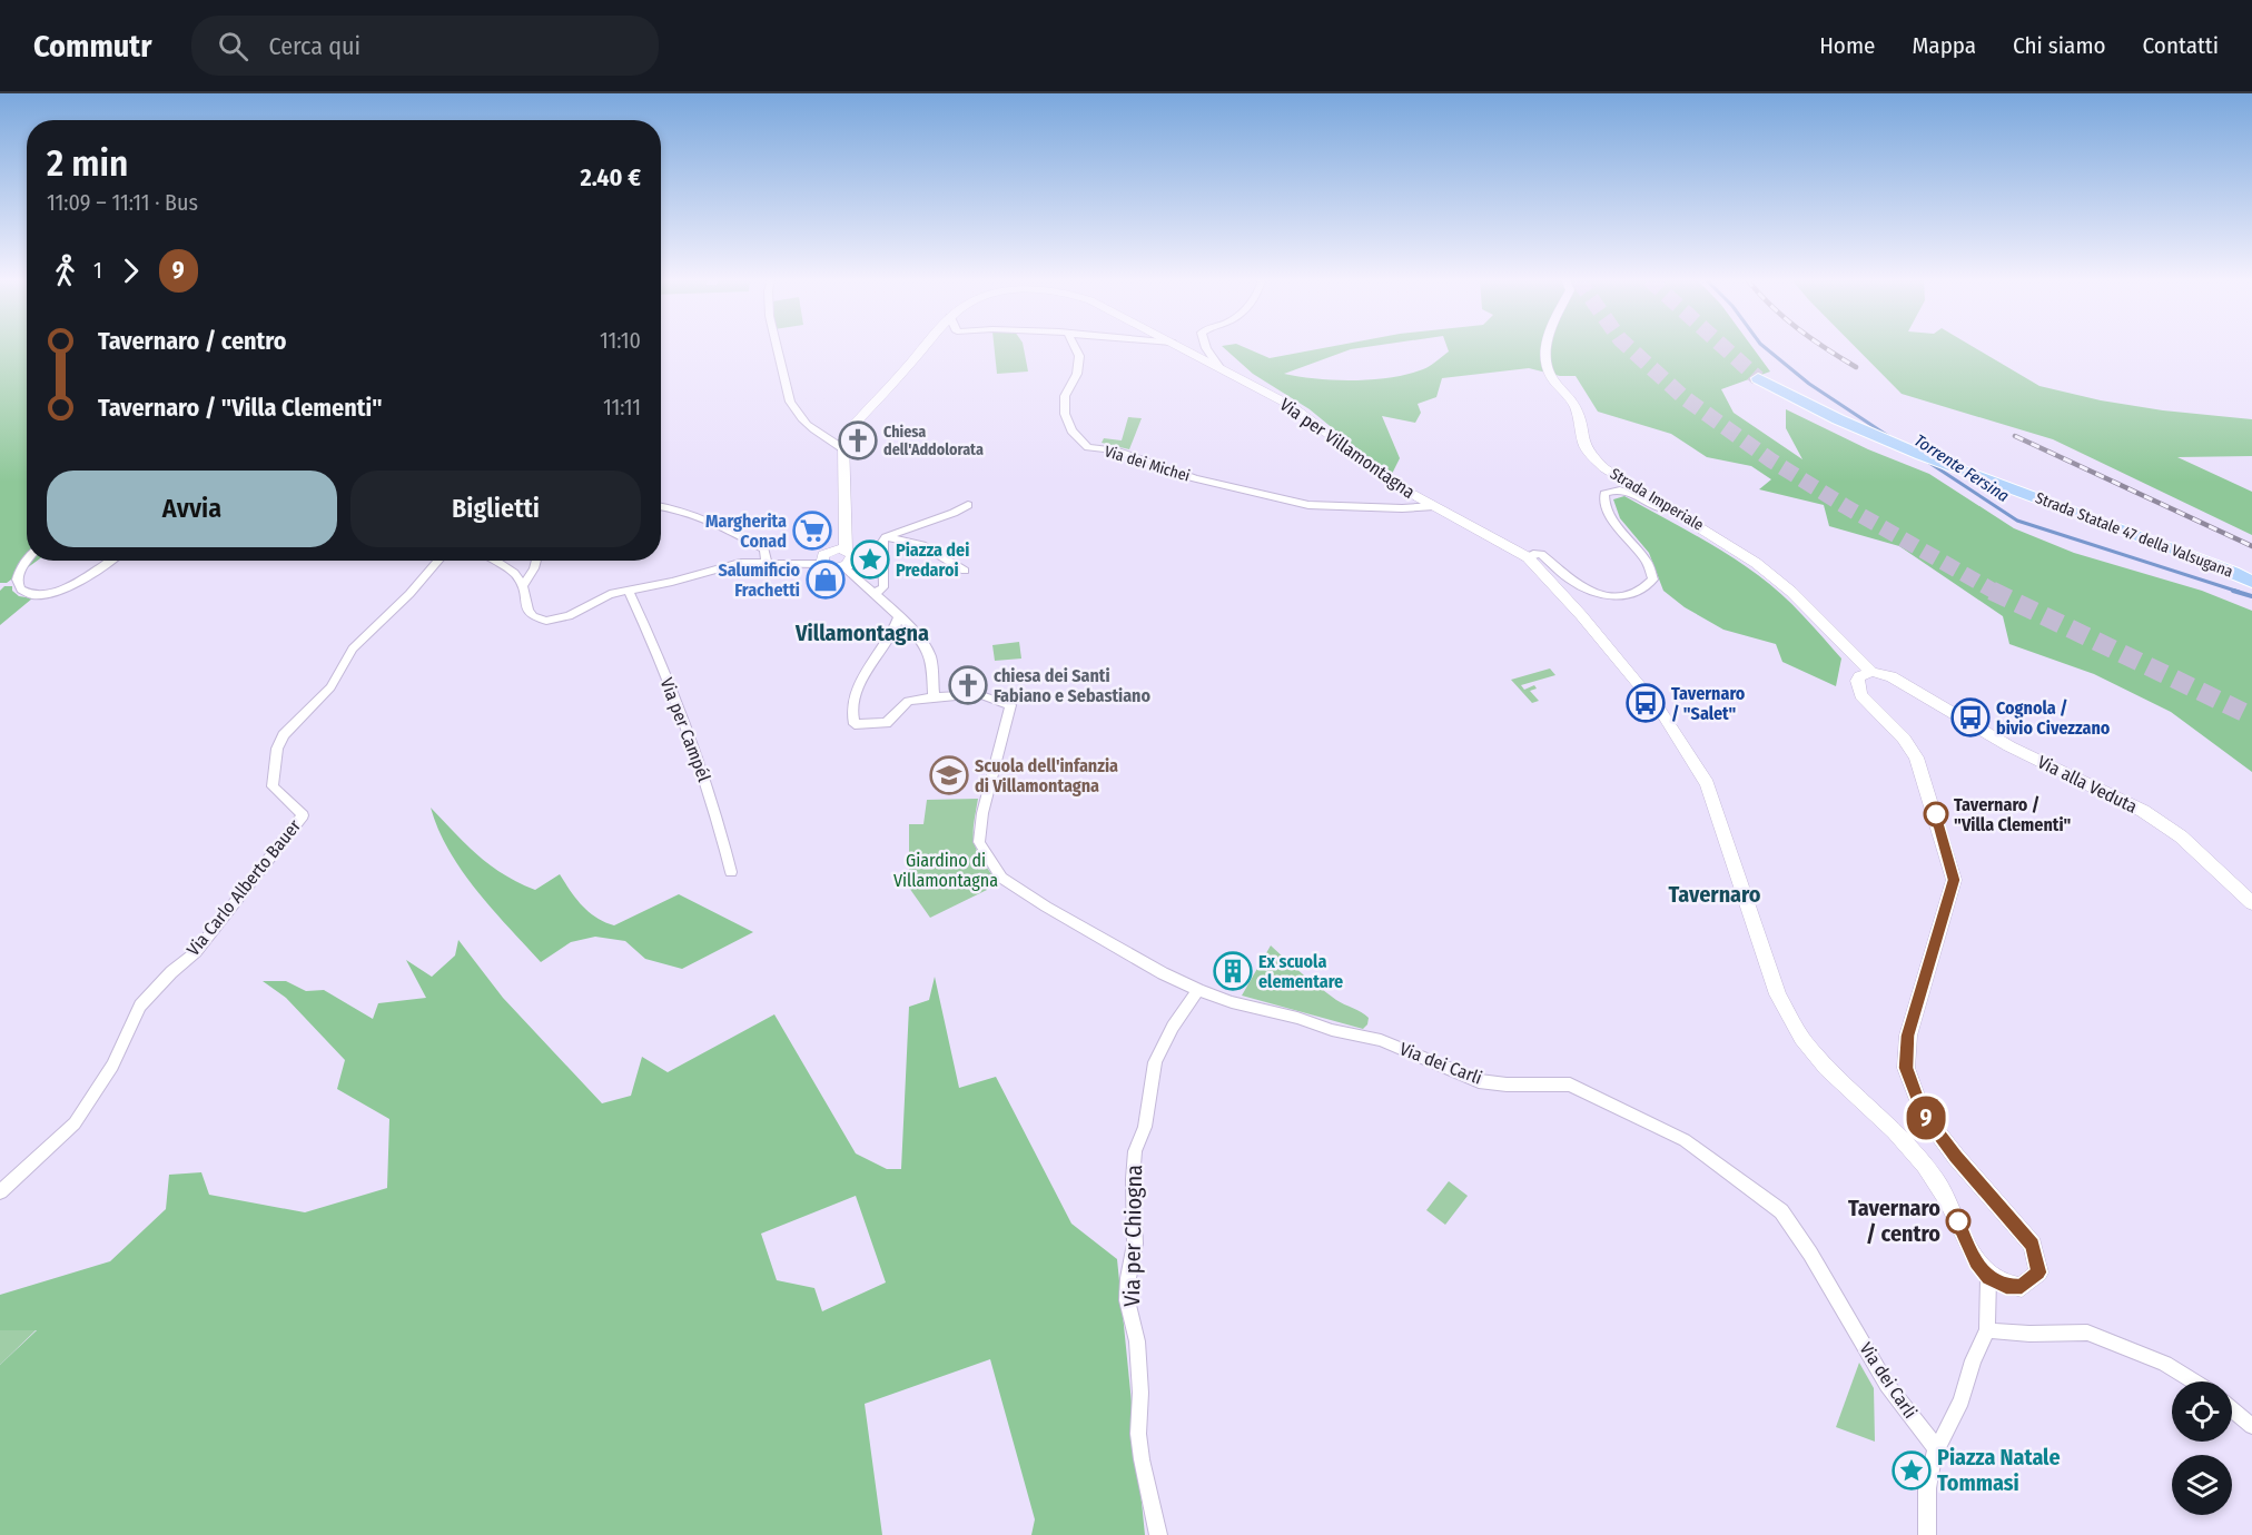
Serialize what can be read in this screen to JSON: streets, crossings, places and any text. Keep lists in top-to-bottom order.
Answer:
{
  "streets": {
    "highway": ["Strada Statale 47 della Valsugana"],
    "street": [
      "Via per Villamontagna",
      "Via dei Michei",
      "Strada Imperiale",
      "Via per Campél",
      "Via alla Veduta",
      "Via Carlo Alberto Bauer",
      "Via dei Carli",
      "Via per Chiogna"
    ]
  },
  "crossings": [
    ["Via per Villamontagna", "Via dei Michei"],
    ["Strada Imperiale", "Via alla Veduta"],
    ["Via dei Carli", "Via per Chiogna"]
  ],
  "districts": ["Villamontagna", "Tavernaro"],
  "water": ["Torrente Fersina"],
  "parks": ["Giardino di Villamontagna"],
  "places": {
    "church": ["Chiesa dell'Addolorata", "chiesa dei Santi Fabiano e Sebastiano"],
    "supermarket": ["Margherita Conad"],
    "place": ["Piazza dei Predaroi", "Piazza Natale Tommasi"],
    "shop": ["Salumificio Frachetti"],
    "bus stop": ["Tavernaro / \"Salet\"", "Cognola / bivio Civezzano"],
    "school or university": ["Scuola dell'infanzia di Villamontagna"],
    "other": ["Tavernaro / \"Villa Clementi\"", "Tavernaro / centro"],
    "building": ["Ex scuola elementare"]
  },
  "lines": ["bus line 9"],
  "page": {
    "header": "Commutr",
    "search": "Cerca qui",
    "nav": [
      "Home",
      "Mappa",
      "Chi siamo",
      "Contatti"
    ],
    "on_map": "9",
    "heading": ["2 min", "11:09 – 11:11 · Bus", "2.40 €"],
    "legs": ["1", "9"],
    "list": [
      {
        "name": "Tavernaro / centro",
        "value": "11:10"
      },
      {
        "name": "Tavernaro / \"Villa Clementi\"",
        "value": "11:11"
      }
    ],
    "buttons": ["Avvia", "Biglietti"]
  }
}
